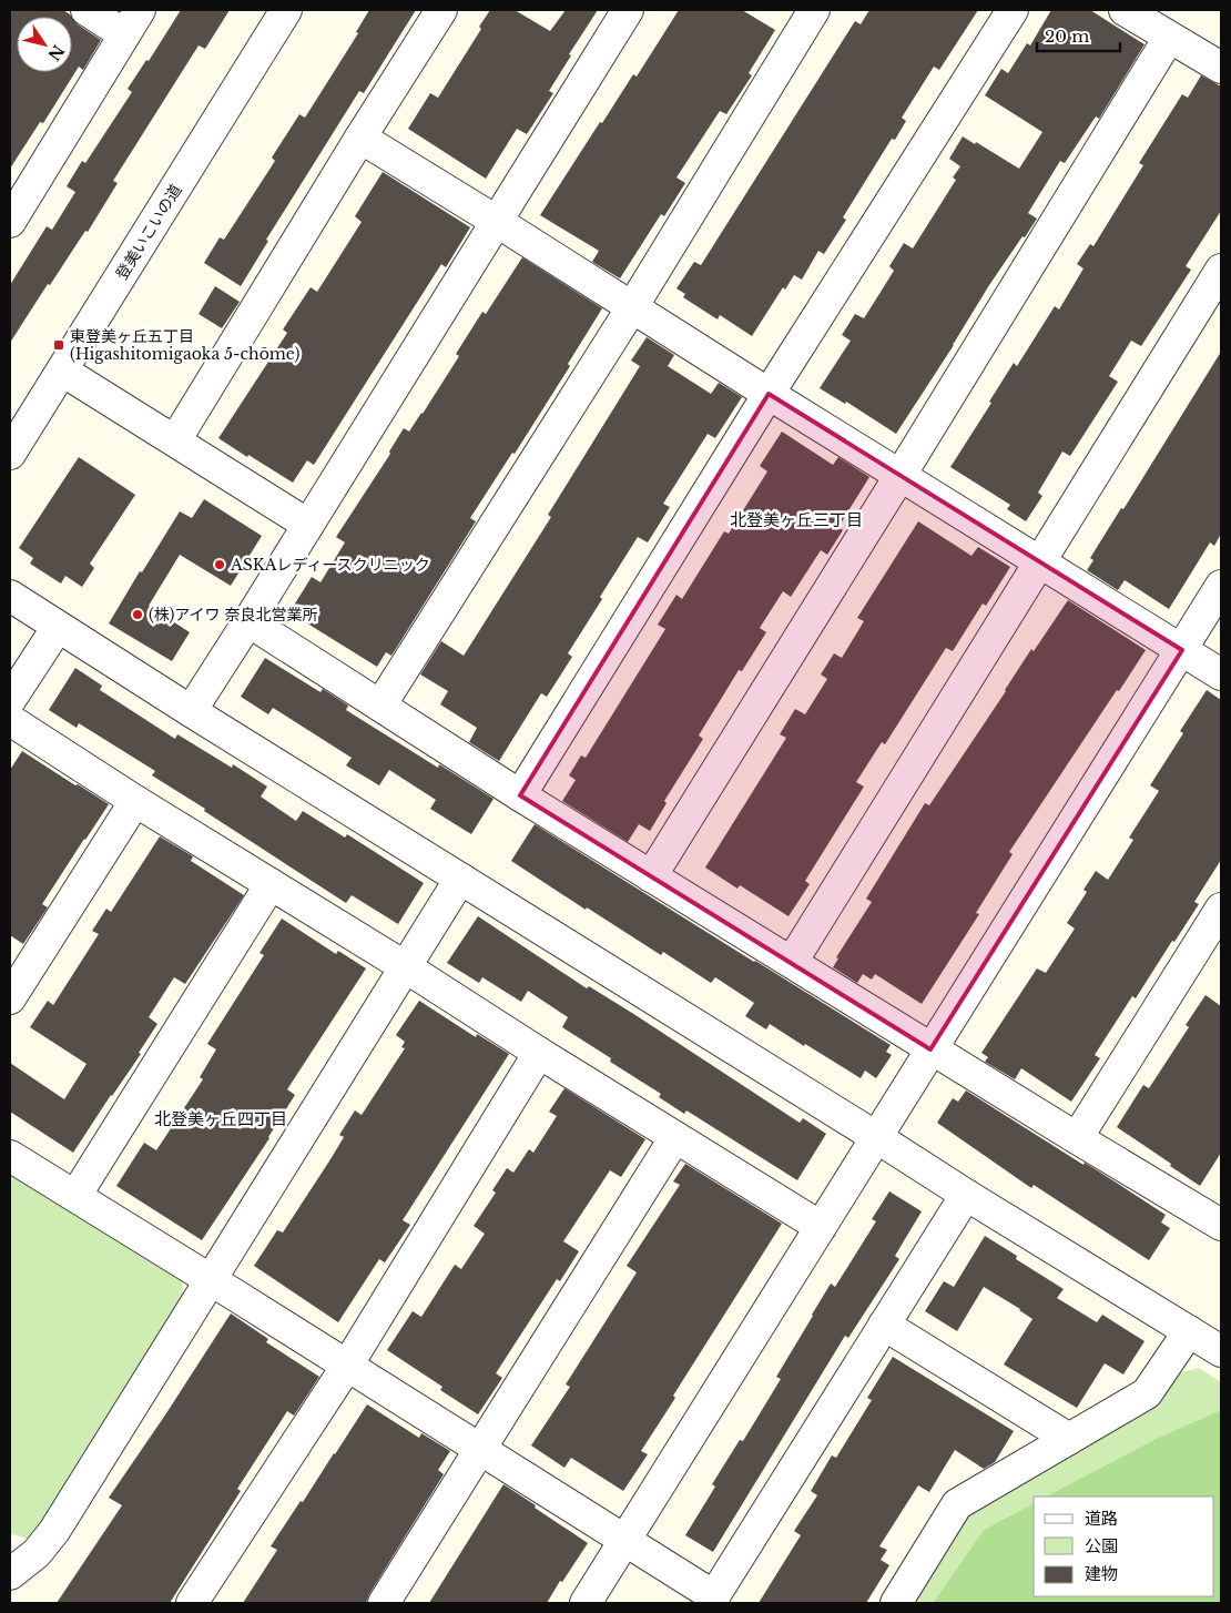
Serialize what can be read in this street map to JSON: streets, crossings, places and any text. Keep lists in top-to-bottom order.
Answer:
{
  "streets": {
    "street": ["登美いこいの道"]
  },
  "districts": ["北登美ヶ丘三丁目", "北登美ヶ丘四丁目"],
  "places": {
    "transit": ["東登美ヶ丘五丁目 (Higashitomigaoka 5-chōme)"],
    "other": ["ASKAレディースクリニック", "(株)アイワ 奈良北営業所"]
  },
  "legend": ["道路", "公園", "建物"],
  "scale_bar": "20 m",
  "north": "bottom right"
}
